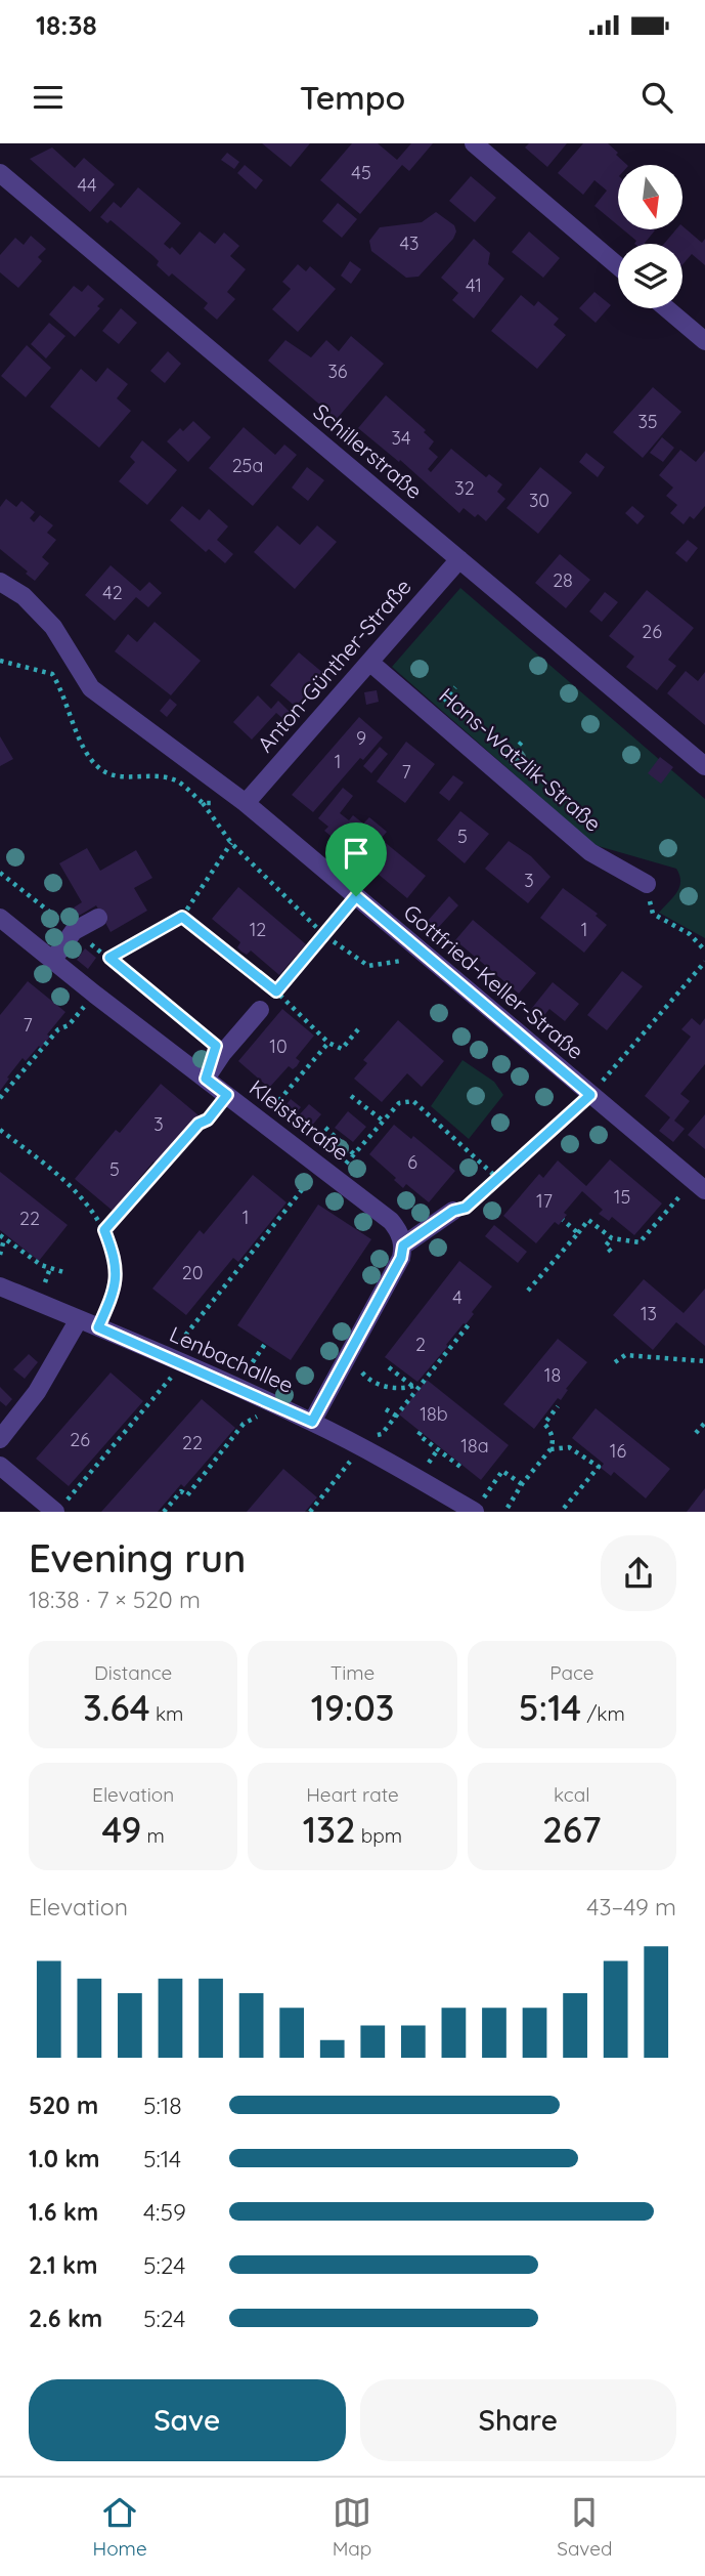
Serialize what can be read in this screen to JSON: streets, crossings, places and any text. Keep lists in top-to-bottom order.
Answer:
{
  "streets": {
    "street": [
      "Schillerstraße",
      "Anton-Günther-Straße",
      "Hans-Watzlik-Straße",
      "Gottfried-Keller-Straße",
      "Kleiststraße",
      "Lenbachallee"
    ]
  },
  "crossings": [
    ["Schillerstraße", "Anton-Günther-Straße"],
    ["Anton-Günther-Straße", "Hans-Watzlik-Straße"],
    ["Anton-Günther-Straße", "Gottfried-Keller-Straße"]
  ],
  "house_numbers": [
    "45",
    "44",
    "43",
    "41",
    "36",
    "35",
    "34",
    "25a",
    "32",
    "30",
    "28",
    "42",
    "26",
    "9",
    "1",
    "7",
    "5",
    "3",
    "12",
    "1",
    "7",
    "10",
    "3",
    "6",
    "5",
    "15",
    "17",
    "1",
    "22",
    "20",
    "4",
    "13",
    "2",
    "18",
    "18b",
    "26",
    "22",
    "18a",
    "16"
  ],
  "north": "bottom",
  "page": {
    "status": "18:38",
    "header": "Tempo",
    "heading": ["Evening run", "18:38 · 7 × 520 m"],
    "stats": [
      ["Distance", "3.64 km"],
      ["Time", "19:03"],
      ["Pace", "5:14 /km"],
      ["Elevation", "49 m"],
      ["Heart rate", "132 bpm"],
      ["kcal", "267"]
    ],
    "chart": ["Elevation", "43–49 m"],
    "list": [
      {
        "name": "520 m",
        "note": "5:18"
      },
      {
        "name": "1.0 km",
        "note": "5:14"
      },
      {
        "name": "1.6 km",
        "note": "4:59"
      },
      {
        "name": "2.1 km",
        "note": "5:24"
      },
      {
        "name": "2.6 km",
        "note": "5:24"
      }
    ],
    "buttons": ["Save", "Share"],
    "tabs": ["Home", "Map", "Saved"]
  }
}
